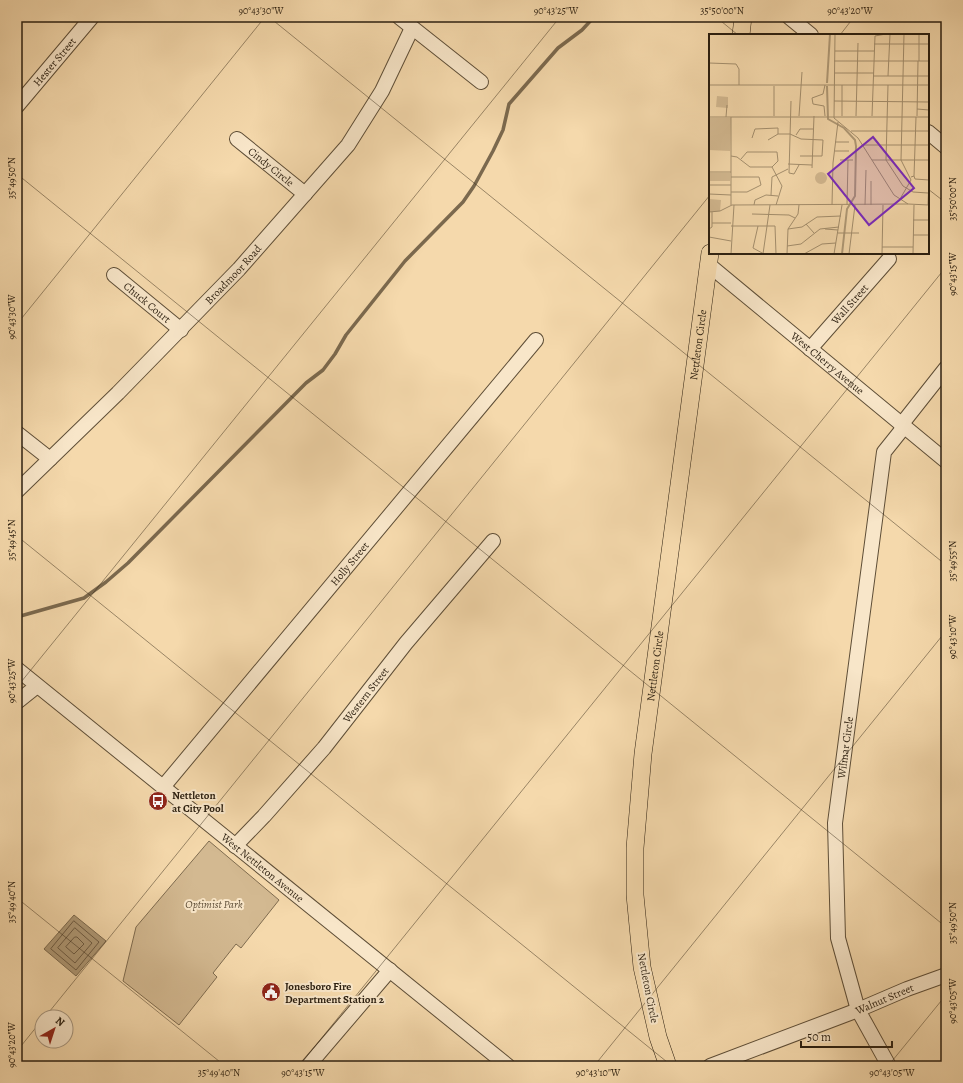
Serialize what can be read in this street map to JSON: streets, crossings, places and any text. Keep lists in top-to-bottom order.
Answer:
{
  "streets": {
    "main road": ["Nettleton Circle"],
    "street": [
      "Hester Street",
      "Cindy Circle",
      "Broadmoor Road",
      "Chuck Court",
      "Wall Street",
      "West Cherry Avenue",
      "Holly Street",
      "Western Street",
      "Wilmar Circle",
      "West Nettleton Avenue",
      "Walnut Street"
    ]
  },
  "crossings": [
    ["Cindy Circle", "Broadmoor Road"],
    ["Broadmoor Road", "Chuck Court"],
    ["Wall Street", "West Cherry Avenue"],
    ["Nettleton Circle", "West Cherry Avenue"],
    ["West Cherry Avenue", "Wilmar Circle"],
    ["Holly Street", "West Nettleton Avenue"],
    ["Western Street", "West Nettleton Avenue"],
    ["Wilmar Circle", "Walnut Street"]
  ],
  "parks": ["Optimist Park"],
  "places": {
    "bus stop": ["Nettleton at City Pool"],
    "public building": ["Jonesboro Fire Department Station 2"]
  },
  "scale_bar": "50 m",
  "north": "top right",
  "coordinates": [
    "90°43'30\"W",
    "90°43'25\"W",
    "35°50'00\"N",
    "90°43'20\"W",
    "35°49'50\"N",
    "90°43'15\"W",
    "35°49'45\"N",
    "35°49'55\"N",
    "90°43'10\"W",
    "35°49'40\"N",
    "90°43'05\"W"
  ]
}
